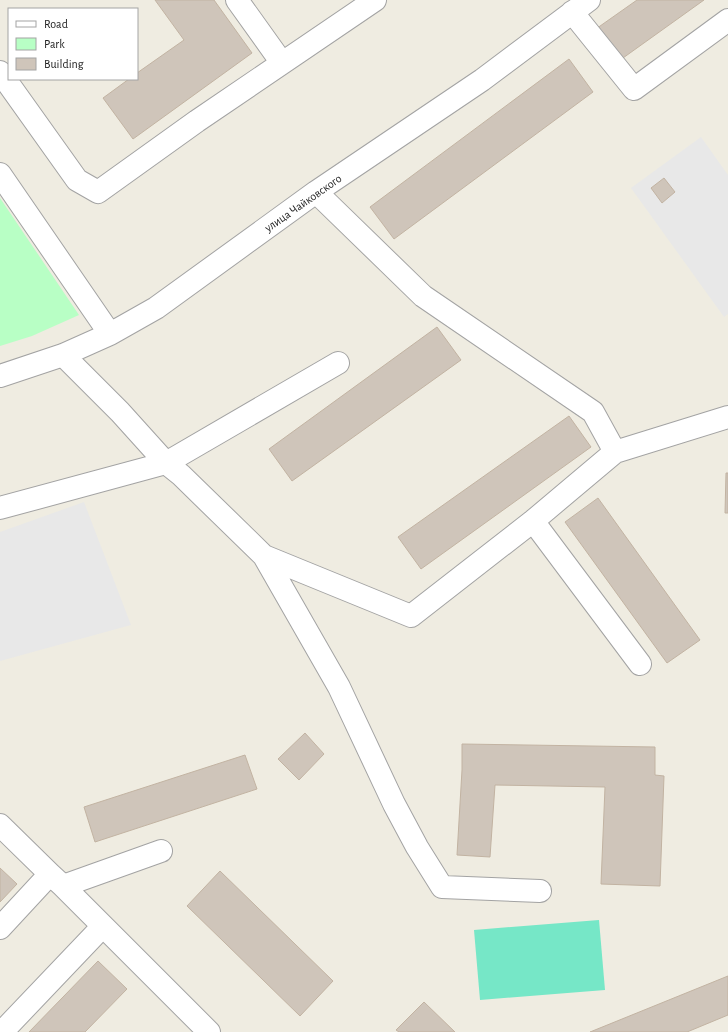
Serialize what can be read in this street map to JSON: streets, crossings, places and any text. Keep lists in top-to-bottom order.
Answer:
{
  "streets": {
    "street": ["улица Чайковского"]
  },
  "legend": ["Road", "Park", "Building"]
}
